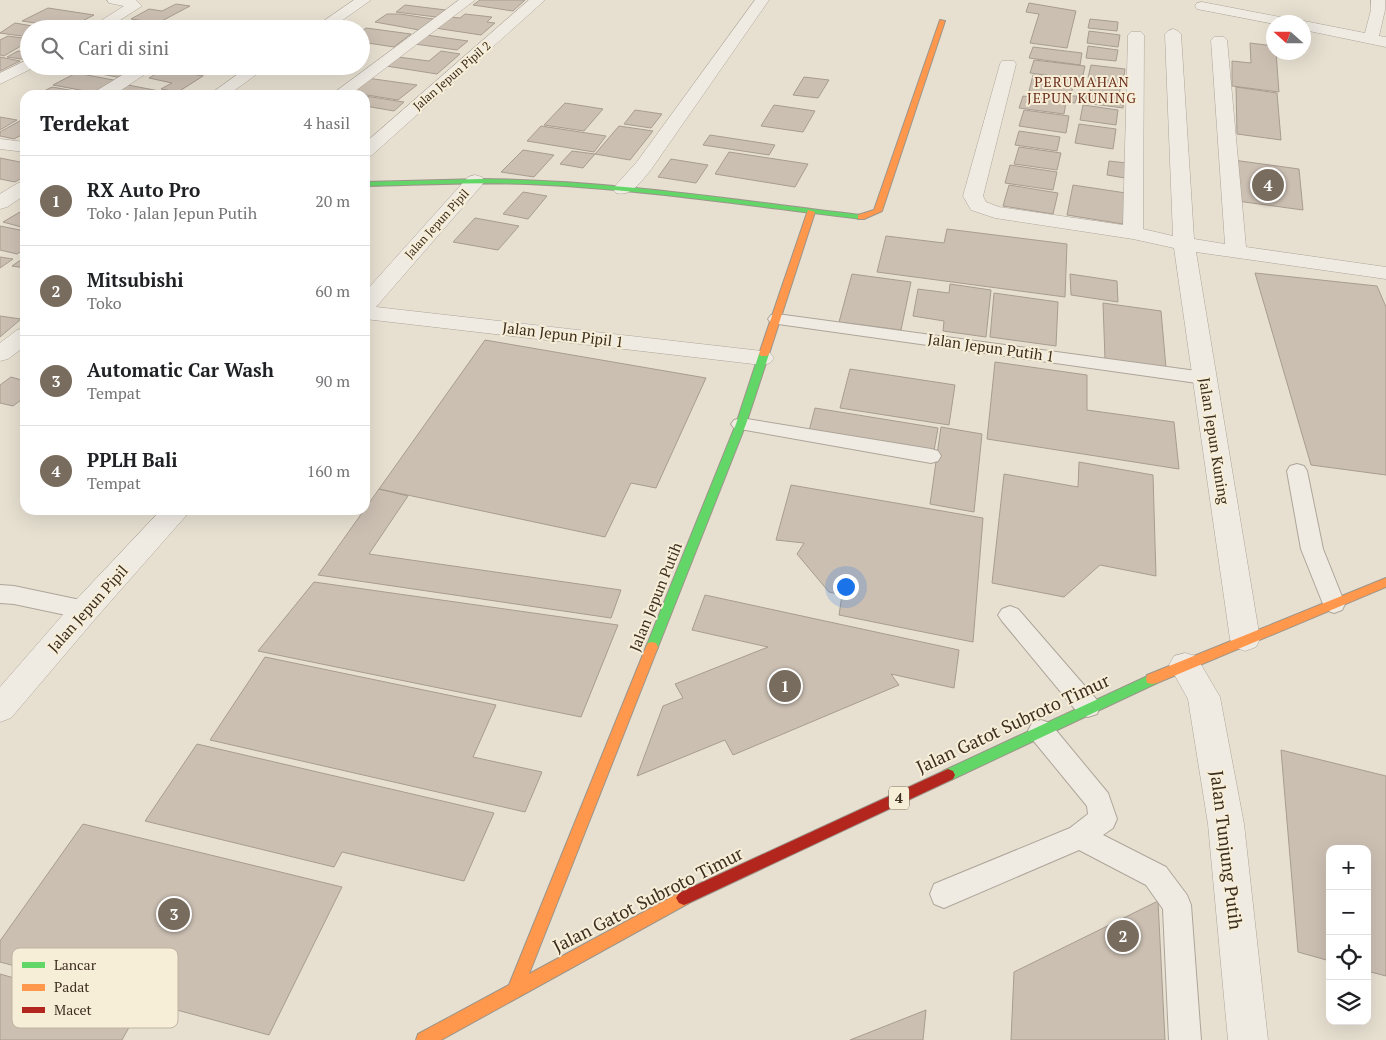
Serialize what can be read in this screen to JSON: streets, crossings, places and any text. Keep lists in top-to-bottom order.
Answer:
{
  "streets": {
    "main road": [
      "Jalan Jepun Pipil",
      "Jalan Jepun Putih",
      "Jalan Gatot Subroto Timur",
      "4"
    ],
    "street": [
      "Jalan Jepun Pipil 2",
      "Jalan Jepun Pipil 1",
      "Jalan Jepun Kuning",
      "Jalan Tunjung Putih"
    ],
    "lane": ["Jalan Jepun Putih 1"]
  },
  "crossings": [
    ["Jalan Jepun Pipil 1", "Jalan Jepun Putih"],
    ["Jalan Jepun Putih 1", "Jalan Jepun Kuning"],
    ["Jalan Jepun Putih 1", "Jalan Jepun Putih"],
    ["Jalan Jepun Kuning", "Jalan Gatot Subroto Timur"],
    ["Jalan Jepun Putih", "Jalan Gatot Subroto Timur"],
    ["Jalan Gatot Subroto Timur", "Jalan Tunjung Putih"]
  ],
  "districts": ["PERUMAHAN JEPUN KUNING"],
  "legend": ["Lancar", "Padat", "Macet"],
  "north": "left",
  "page": {
    "search": "Cari di sini",
    "heading": ["Terdekat", "4 hasil"],
    "list": [
      {
        "mark": "1",
        "name": "RX Auto Pro",
        "note": "Toko · Jalan Jepun Putih",
        "value": "20 m"
      },
      {
        "mark": "2",
        "name": "Mitsubishi",
        "note": "Toko",
        "value": "60 m"
      },
      {
        "mark": "3",
        "name": "Automatic Car Wash",
        "note": "Tempat",
        "value": "90 m"
      },
      {
        "mark": "4",
        "name": "PPLH Bali",
        "note": "Tempat",
        "value": "160 m"
      }
    ],
    "pins": [
      "4",
      "1",
      "3",
      "2"
    ],
    "map_buttons": ["+", "−"]
  }
}
